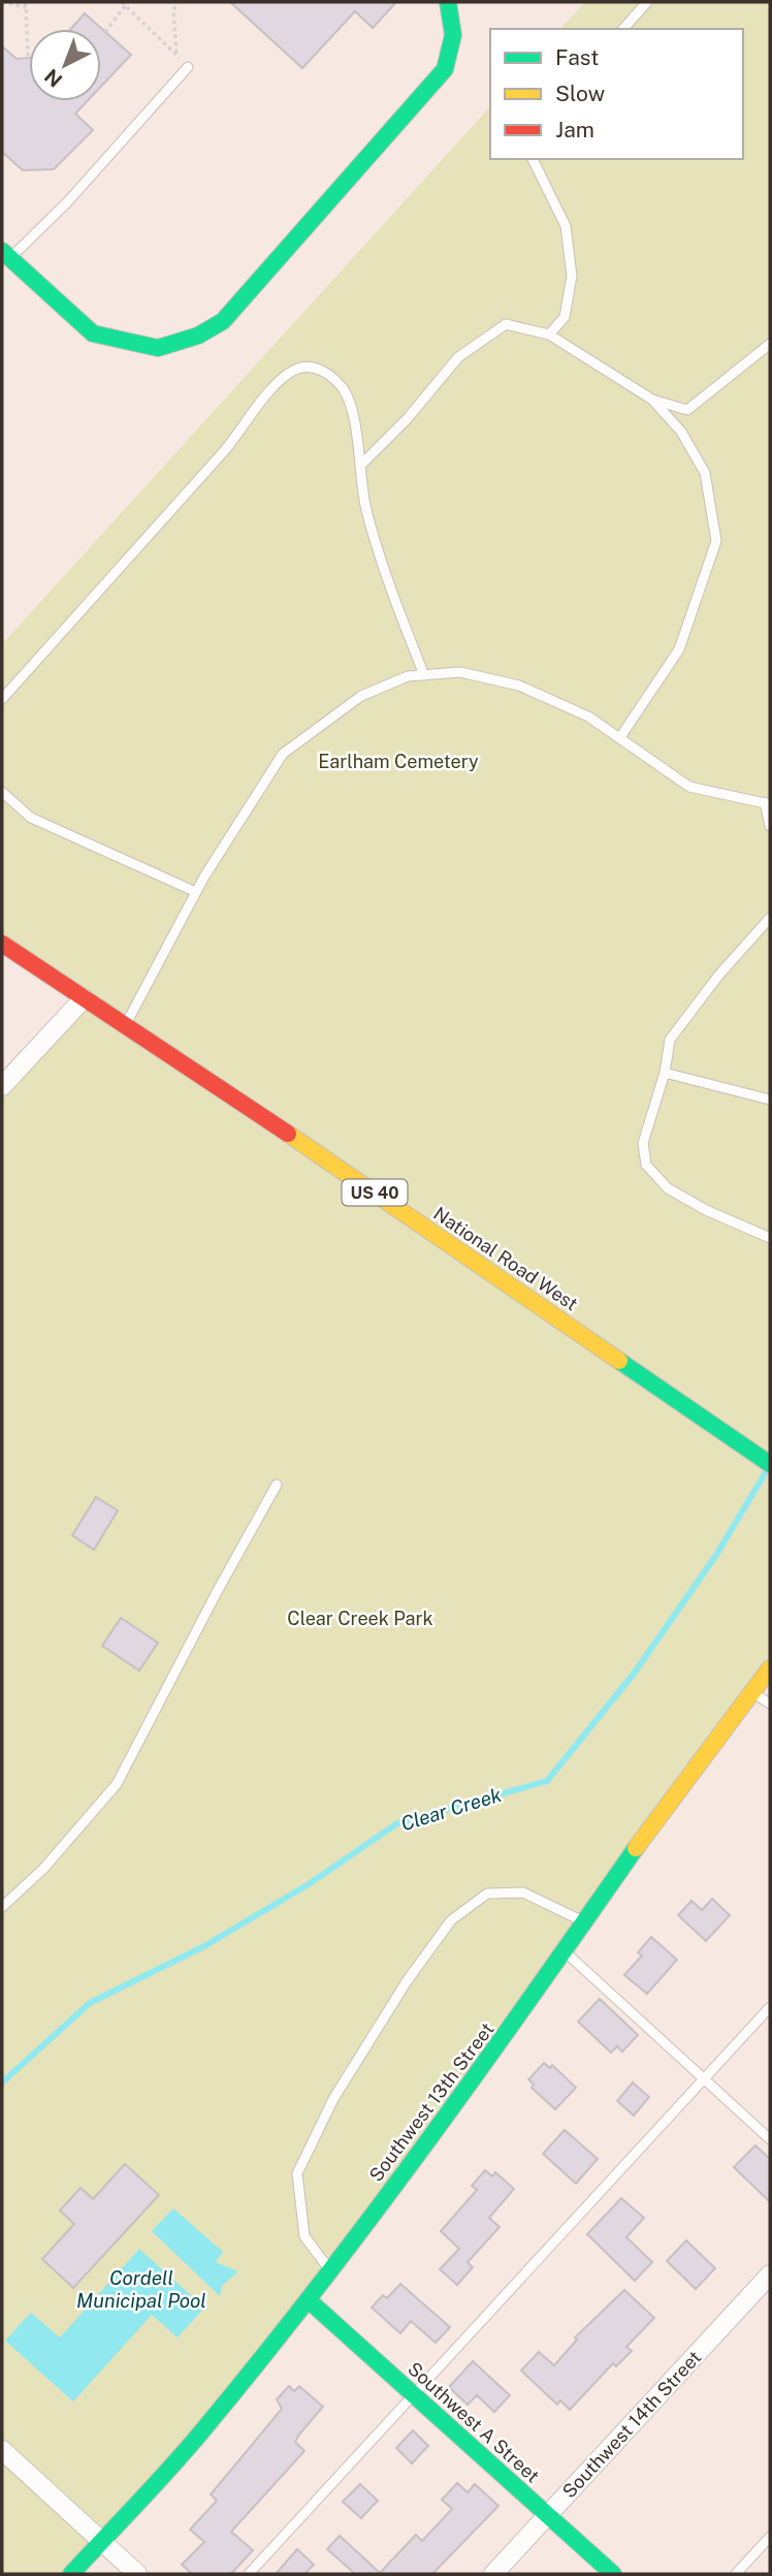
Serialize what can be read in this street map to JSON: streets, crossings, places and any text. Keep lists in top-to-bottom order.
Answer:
{
  "streets": {
    "street": [
      "US 40",
      "National Road West",
      "Southwest 13th Street",
      "Southwest A Street",
      "Southwest 14th Street"
    ]
  },
  "crossings": [
    ["Southwest 13th Street", "Southwest A Street"],
    ["Southwest A Street", "Southwest 14th Street"]
  ],
  "water": ["Clear Creek", "Cordell Municipal Pool"],
  "parks": ["Earlham Cemetery", "Clear Creek Park"],
  "legend": ["Fast", "Slow", "Jam"],
  "north": "bottom left"
}
